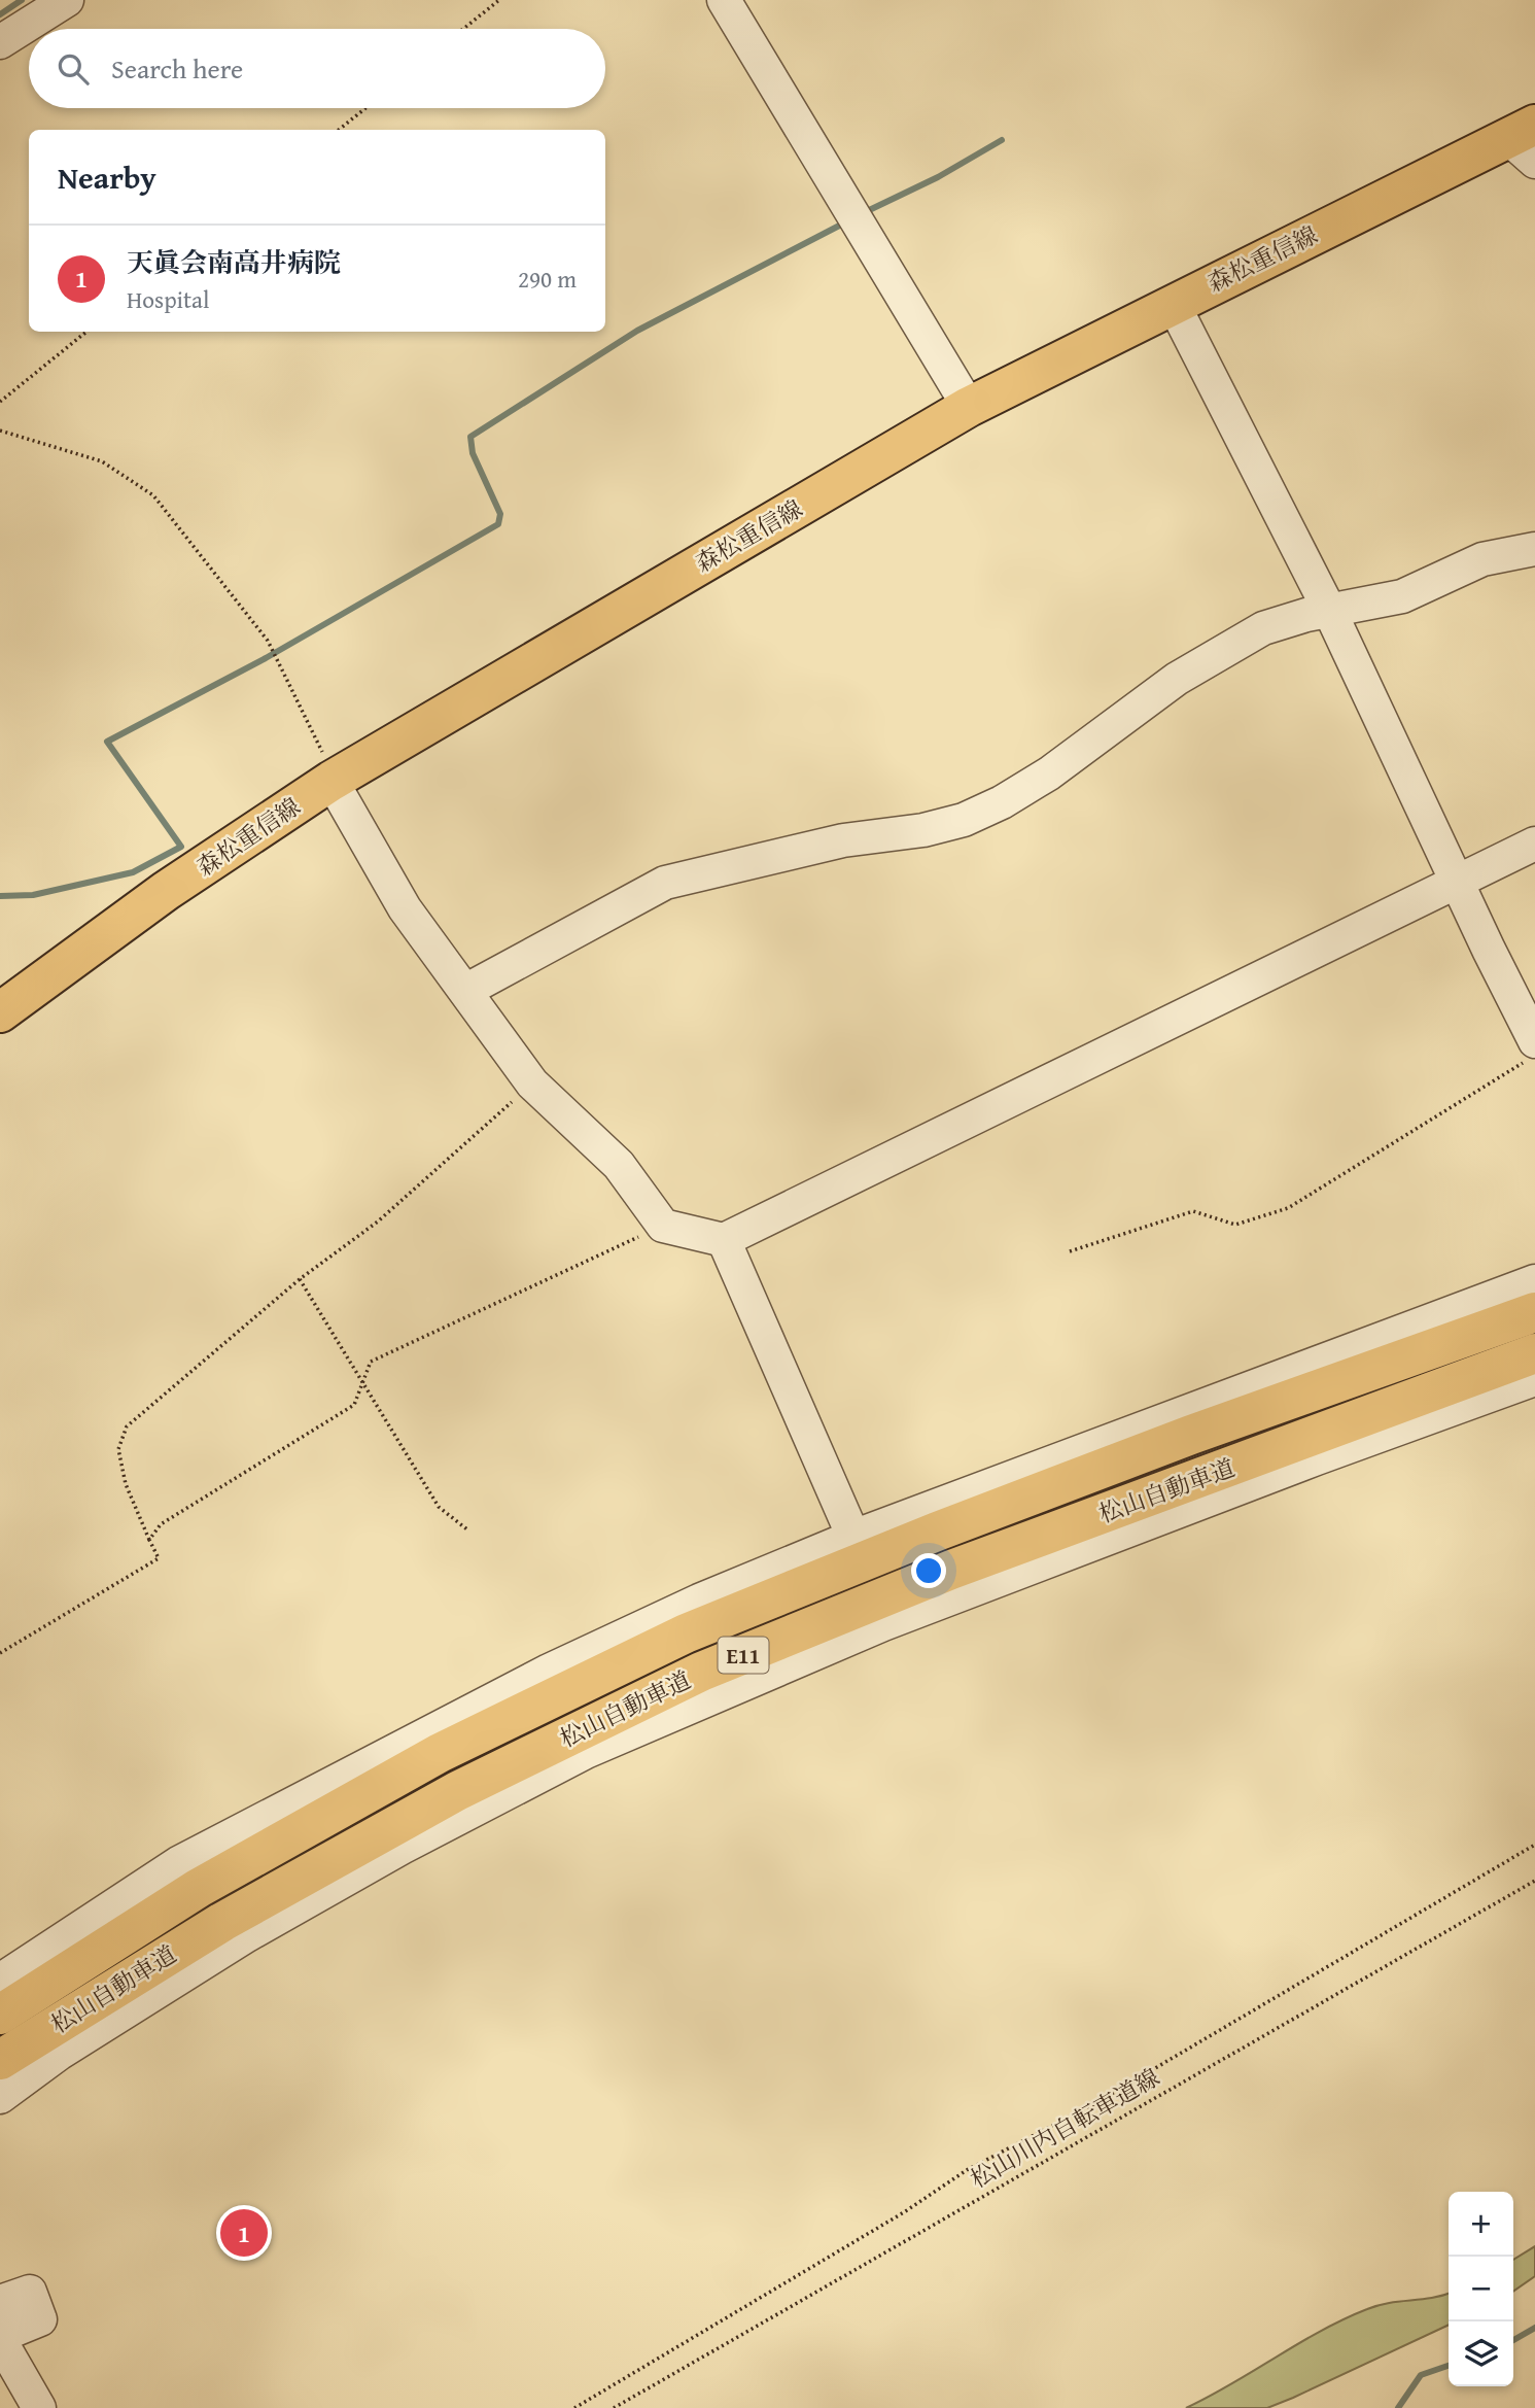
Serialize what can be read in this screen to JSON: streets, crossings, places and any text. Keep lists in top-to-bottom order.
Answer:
{
  "streets": {
    "main road": ["森松重信線", "松山自動車道", "E11"],
    "path": ["松山川内自転車道線"]
  },
  "page": {
    "search": "Search here",
    "heading": "Nearby",
    "list": [
      {
        "mark": "1",
        "name": "天眞会南高井病院",
        "note": "Hospital",
        "value": "290 m"
      }
    ],
    "map_buttons": ["+", "−"],
    "pins": "1"
  }
}
